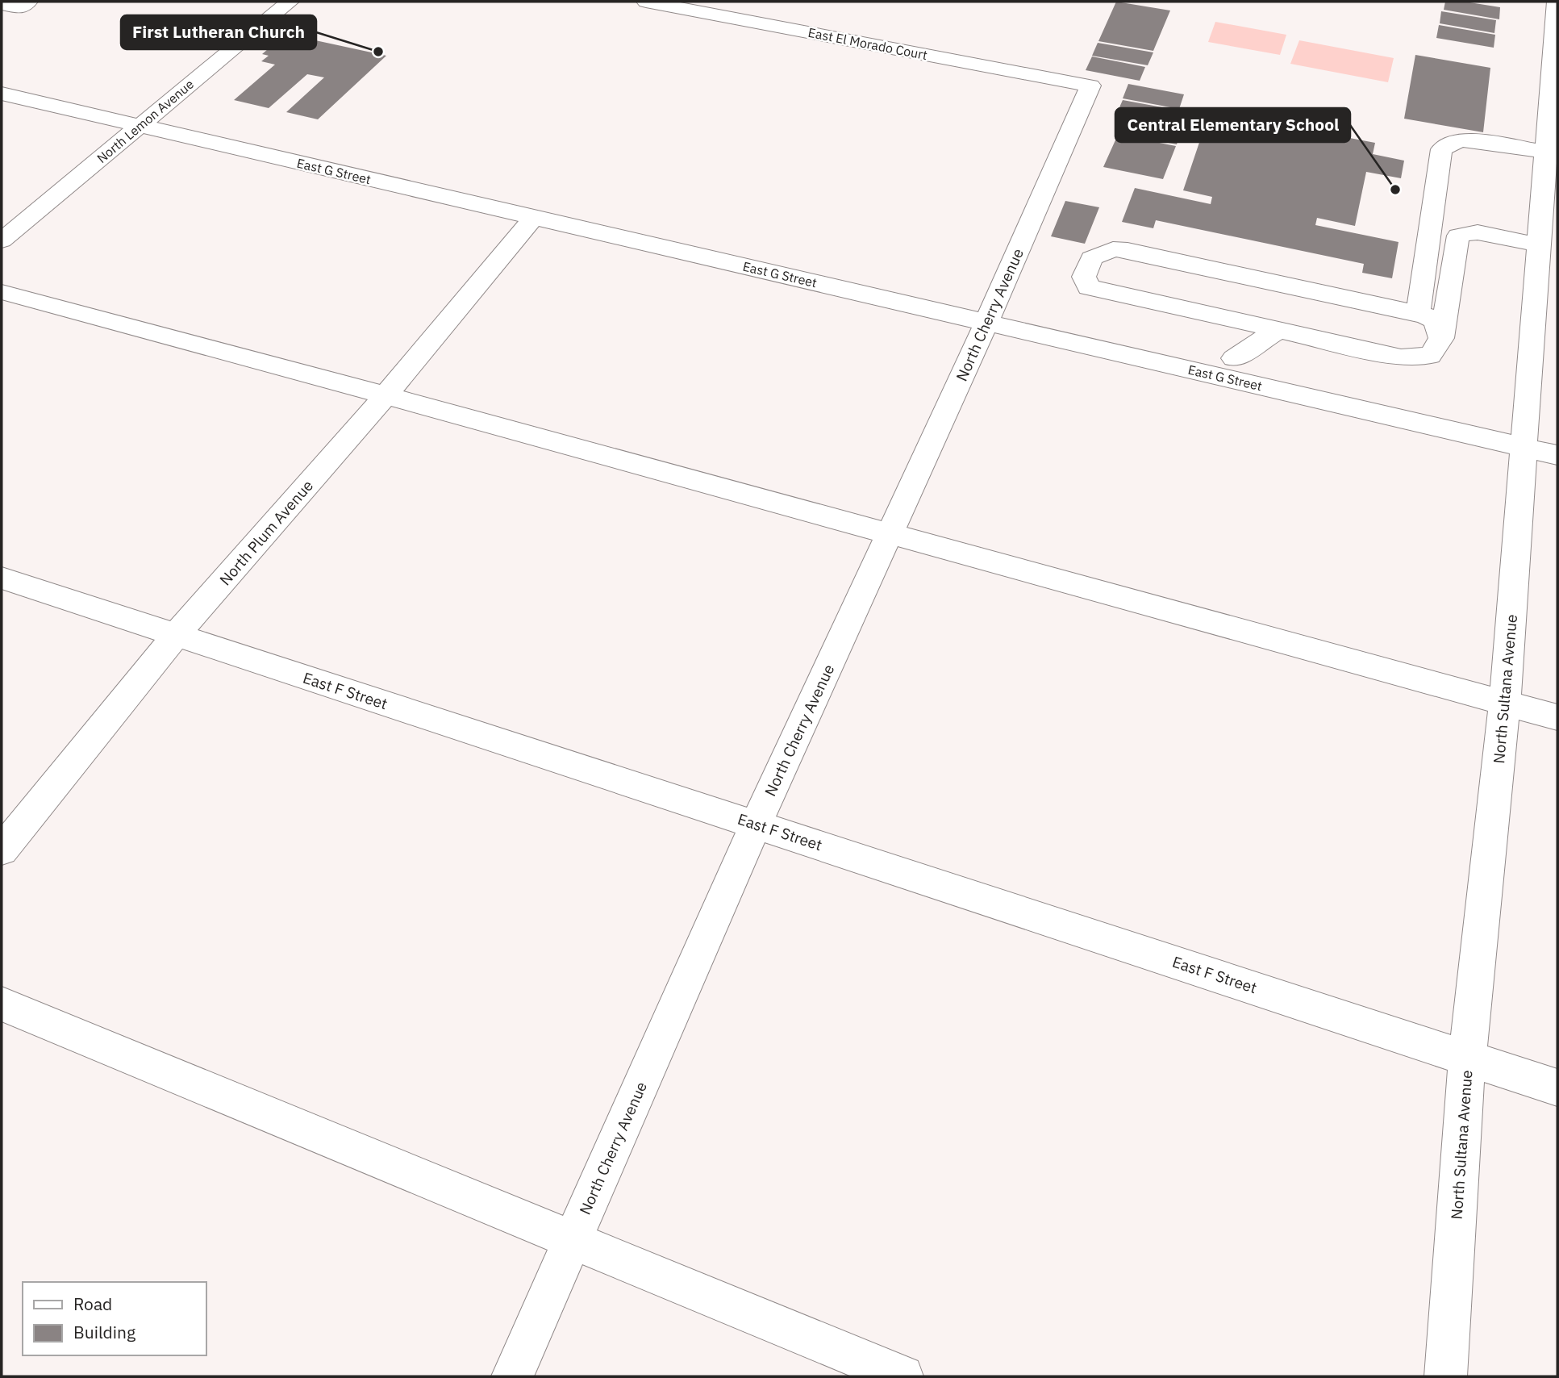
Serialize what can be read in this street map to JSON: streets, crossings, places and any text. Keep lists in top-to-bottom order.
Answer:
{
  "streets": {
    "street": [
      "East El Morado Court",
      "North Lemon Avenue",
      "East G Street",
      "North Cherry Avenue",
      "North Plum Avenue",
      "North Sultana Avenue",
      "East F Street"
    ]
  },
  "crossings": [
    ["East El Morado Court", "North Cherry Avenue"],
    ["North Lemon Avenue", "East G Street"],
    ["East G Street", "North Cherry Avenue"],
    ["East G Street", "North Plum Avenue"],
    ["East G Street", "North Sultana Avenue"],
    ["North Cherry Avenue", "East F Street"],
    ["North Plum Avenue", "East F Street"],
    ["North Sultana Avenue", "East F Street"]
  ],
  "places": ["First Lutheran Church", "Central Elementary School"],
  "legend": ["Road", "Building"]
}
